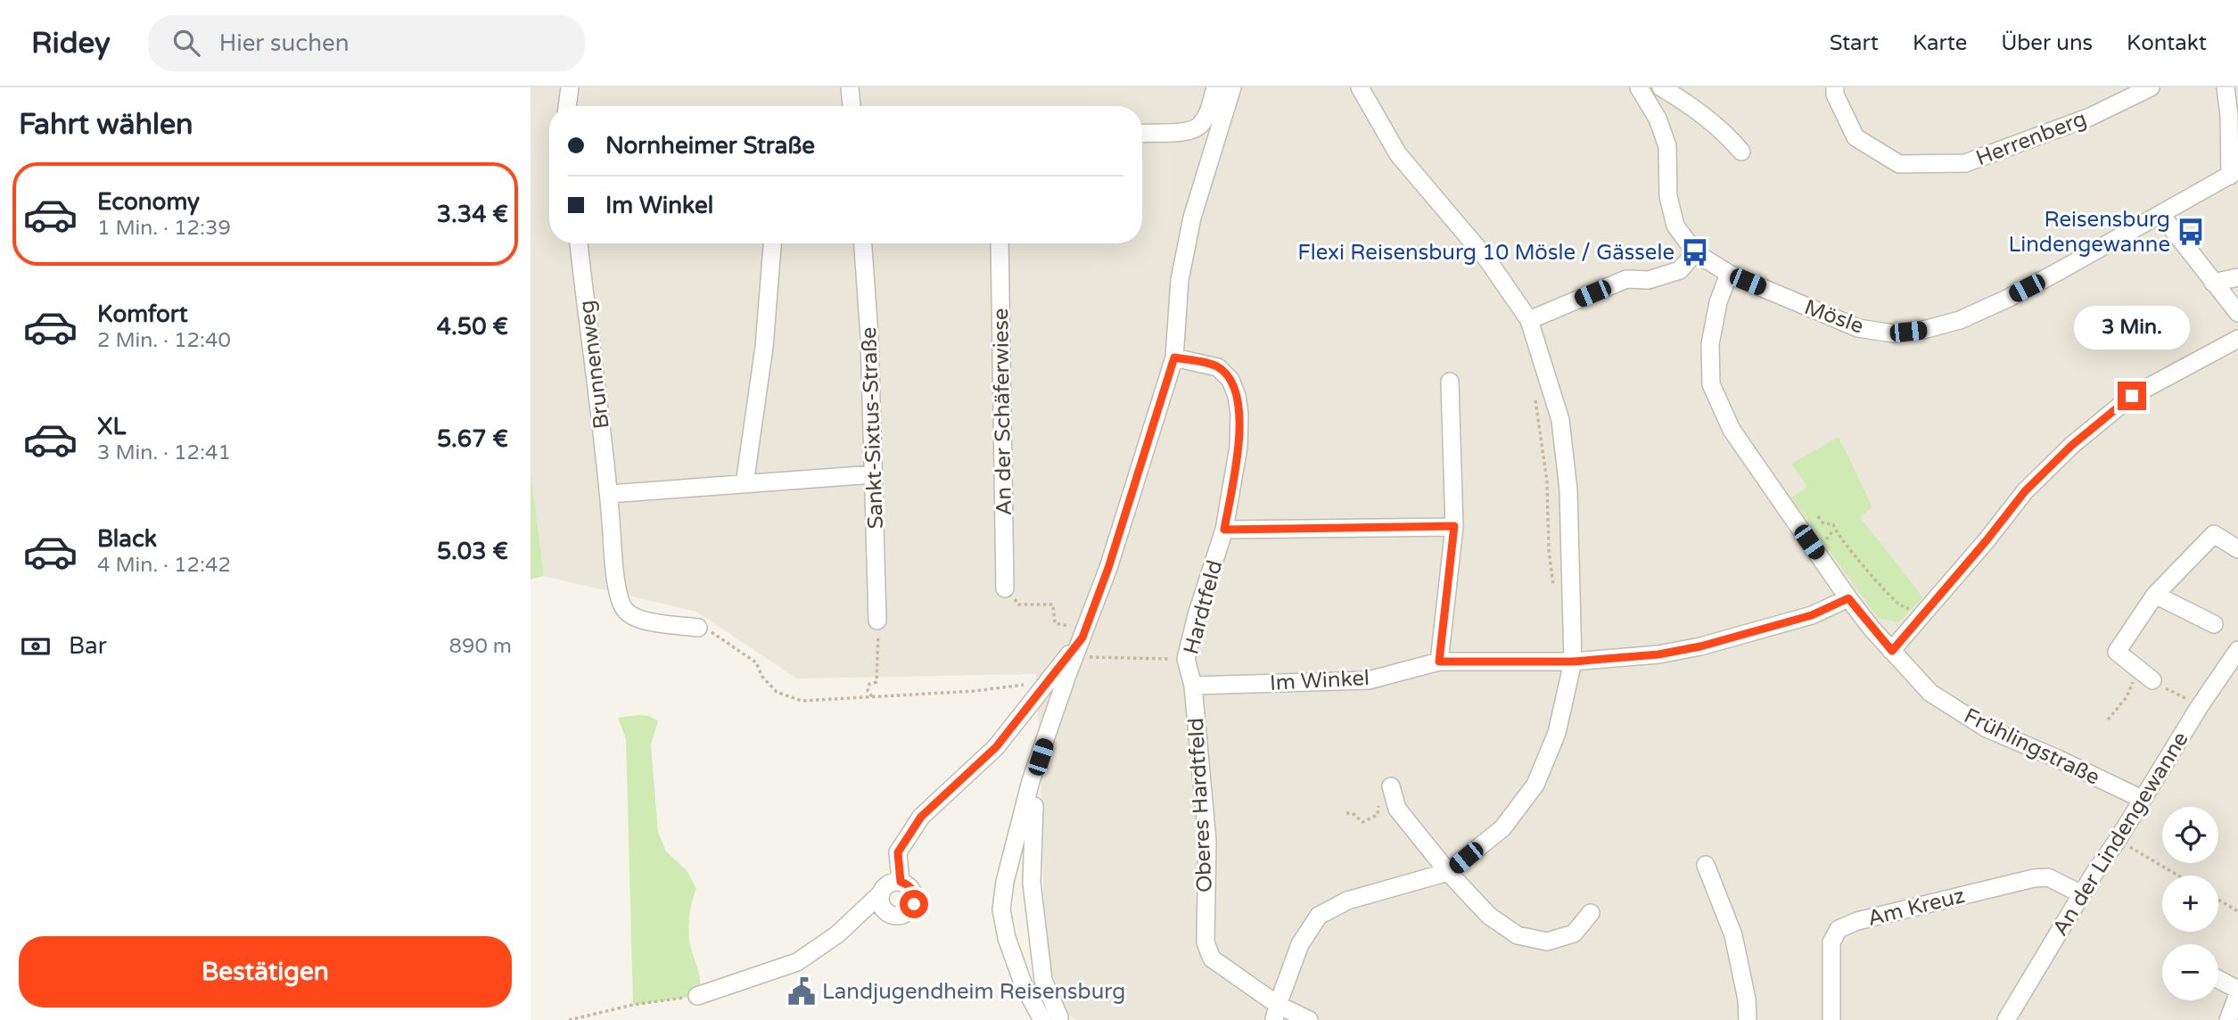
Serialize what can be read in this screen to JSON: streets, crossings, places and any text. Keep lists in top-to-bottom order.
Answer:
{
  "streets": {
    "street": [
      "Herrenberg",
      "Mösle",
      "Brunnenweg",
      "An der Schäferwiese",
      "Sankt-Sixtus-Straße",
      "Hardtfeld",
      "Im Winkel",
      "Frühlingstraße",
      "Oberes Hardtfeld",
      "An der Lindengewanne",
      "Am Kreuz"
    ]
  },
  "crossings": [
    ["Mösle", "Frühlingstraße"],
    ["Hardtfeld", "Im Winkel"],
    ["Hardtfeld", "Oberes Hardtfeld"],
    ["Im Winkel", "Frühlingstraße"],
    ["Im Winkel", "Oberes Hardtfeld"],
    ["Frühlingstraße", "An der Lindengewanne"],
    ["An der Lindengewanne", "Am Kreuz"]
  ],
  "places": {
    "bus stop": ["Reisensburg Lindengewanne", "Flexi Reisensburg 10 Mösle / Gässele"],
    "public building": ["Landjugendheim Reisensburg"]
  },
  "page": {
    "header": "Ridey",
    "search": "Hier suchen",
    "nav": [
      "Start",
      "Karte",
      "Über uns",
      "Kontakt"
    ],
    "heading": "Fahrt wählen",
    "banner": ["Nornheimer Straße", "Im Winkel"],
    "list": [
      {
        "name": "Economy",
        "note": "1 Min. · 12:39",
        "value": "3.34 €"
      },
      {
        "name": "Komfort",
        "note": "2 Min. · 12:40",
        "value": "4.50 €"
      },
      {
        "name": "XL",
        "note": "3 Min. · 12:41",
        "value": "5.67 €"
      },
      {
        "name": "Black",
        "note": "4 Min. · 12:42",
        "value": "5.03 €"
      }
    ],
    "bubble": "3 Min.",
    "pay": ["Bar", "890 m"],
    "map_buttons": ["+", "−"],
    "buttons": "Bestätigen"
  }
}
